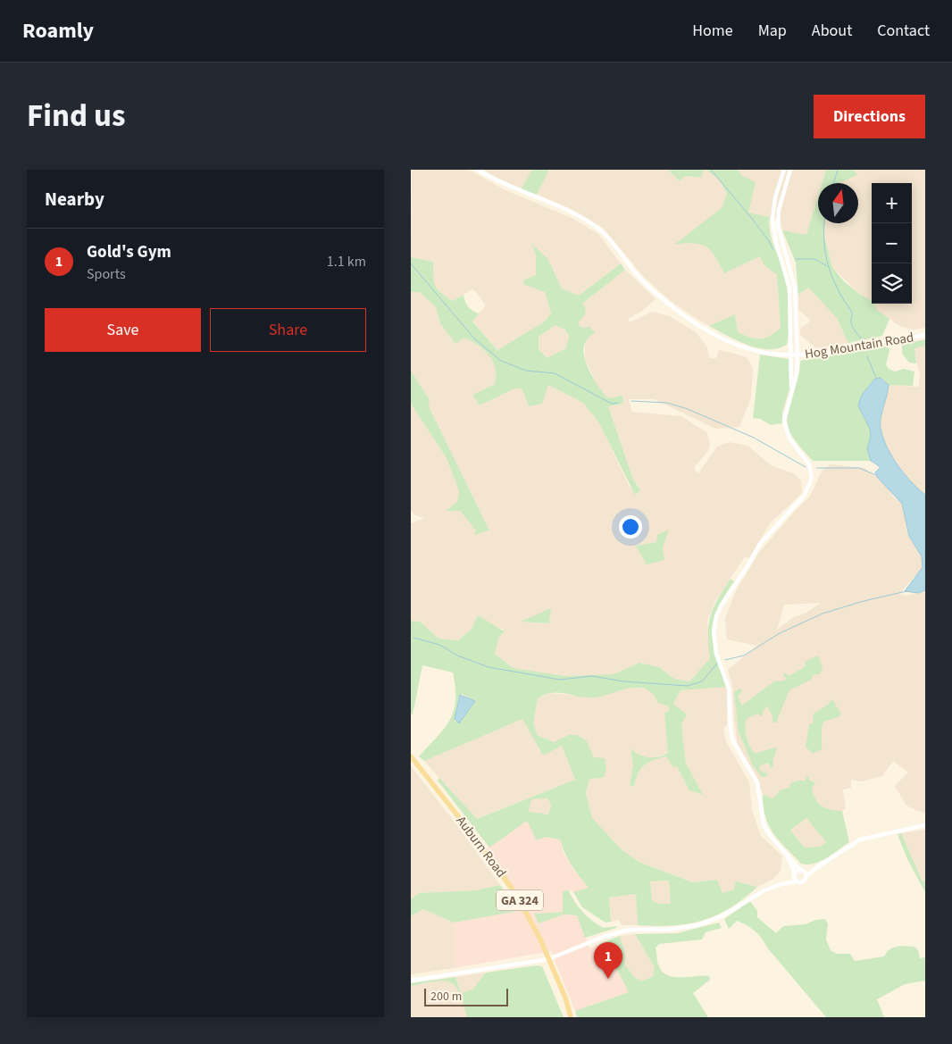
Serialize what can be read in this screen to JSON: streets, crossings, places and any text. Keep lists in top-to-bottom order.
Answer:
{
  "streets": {
    "main road": ["Auburn Road", "GA 324"],
    "street": ["Hog Mountain Road"]
  },
  "scale_bar": "200 m",
  "north": "top",
  "page": {
    "header": "Roamly",
    "nav": [
      "Home",
      "Map",
      "About",
      "Contact"
    ],
    "title": "Find us",
    "buttons": [
      "Directions",
      ["Save", "Share"]
    ],
    "heading": "Nearby",
    "map_buttons": ["+", "−"],
    "list": [
      {
        "mark": "1",
        "name": "Gold's Gym",
        "note": "Sports",
        "value": "1.1 km"
      }
    ],
    "pins": "1",
    "scale": "200 m"
  }
}
